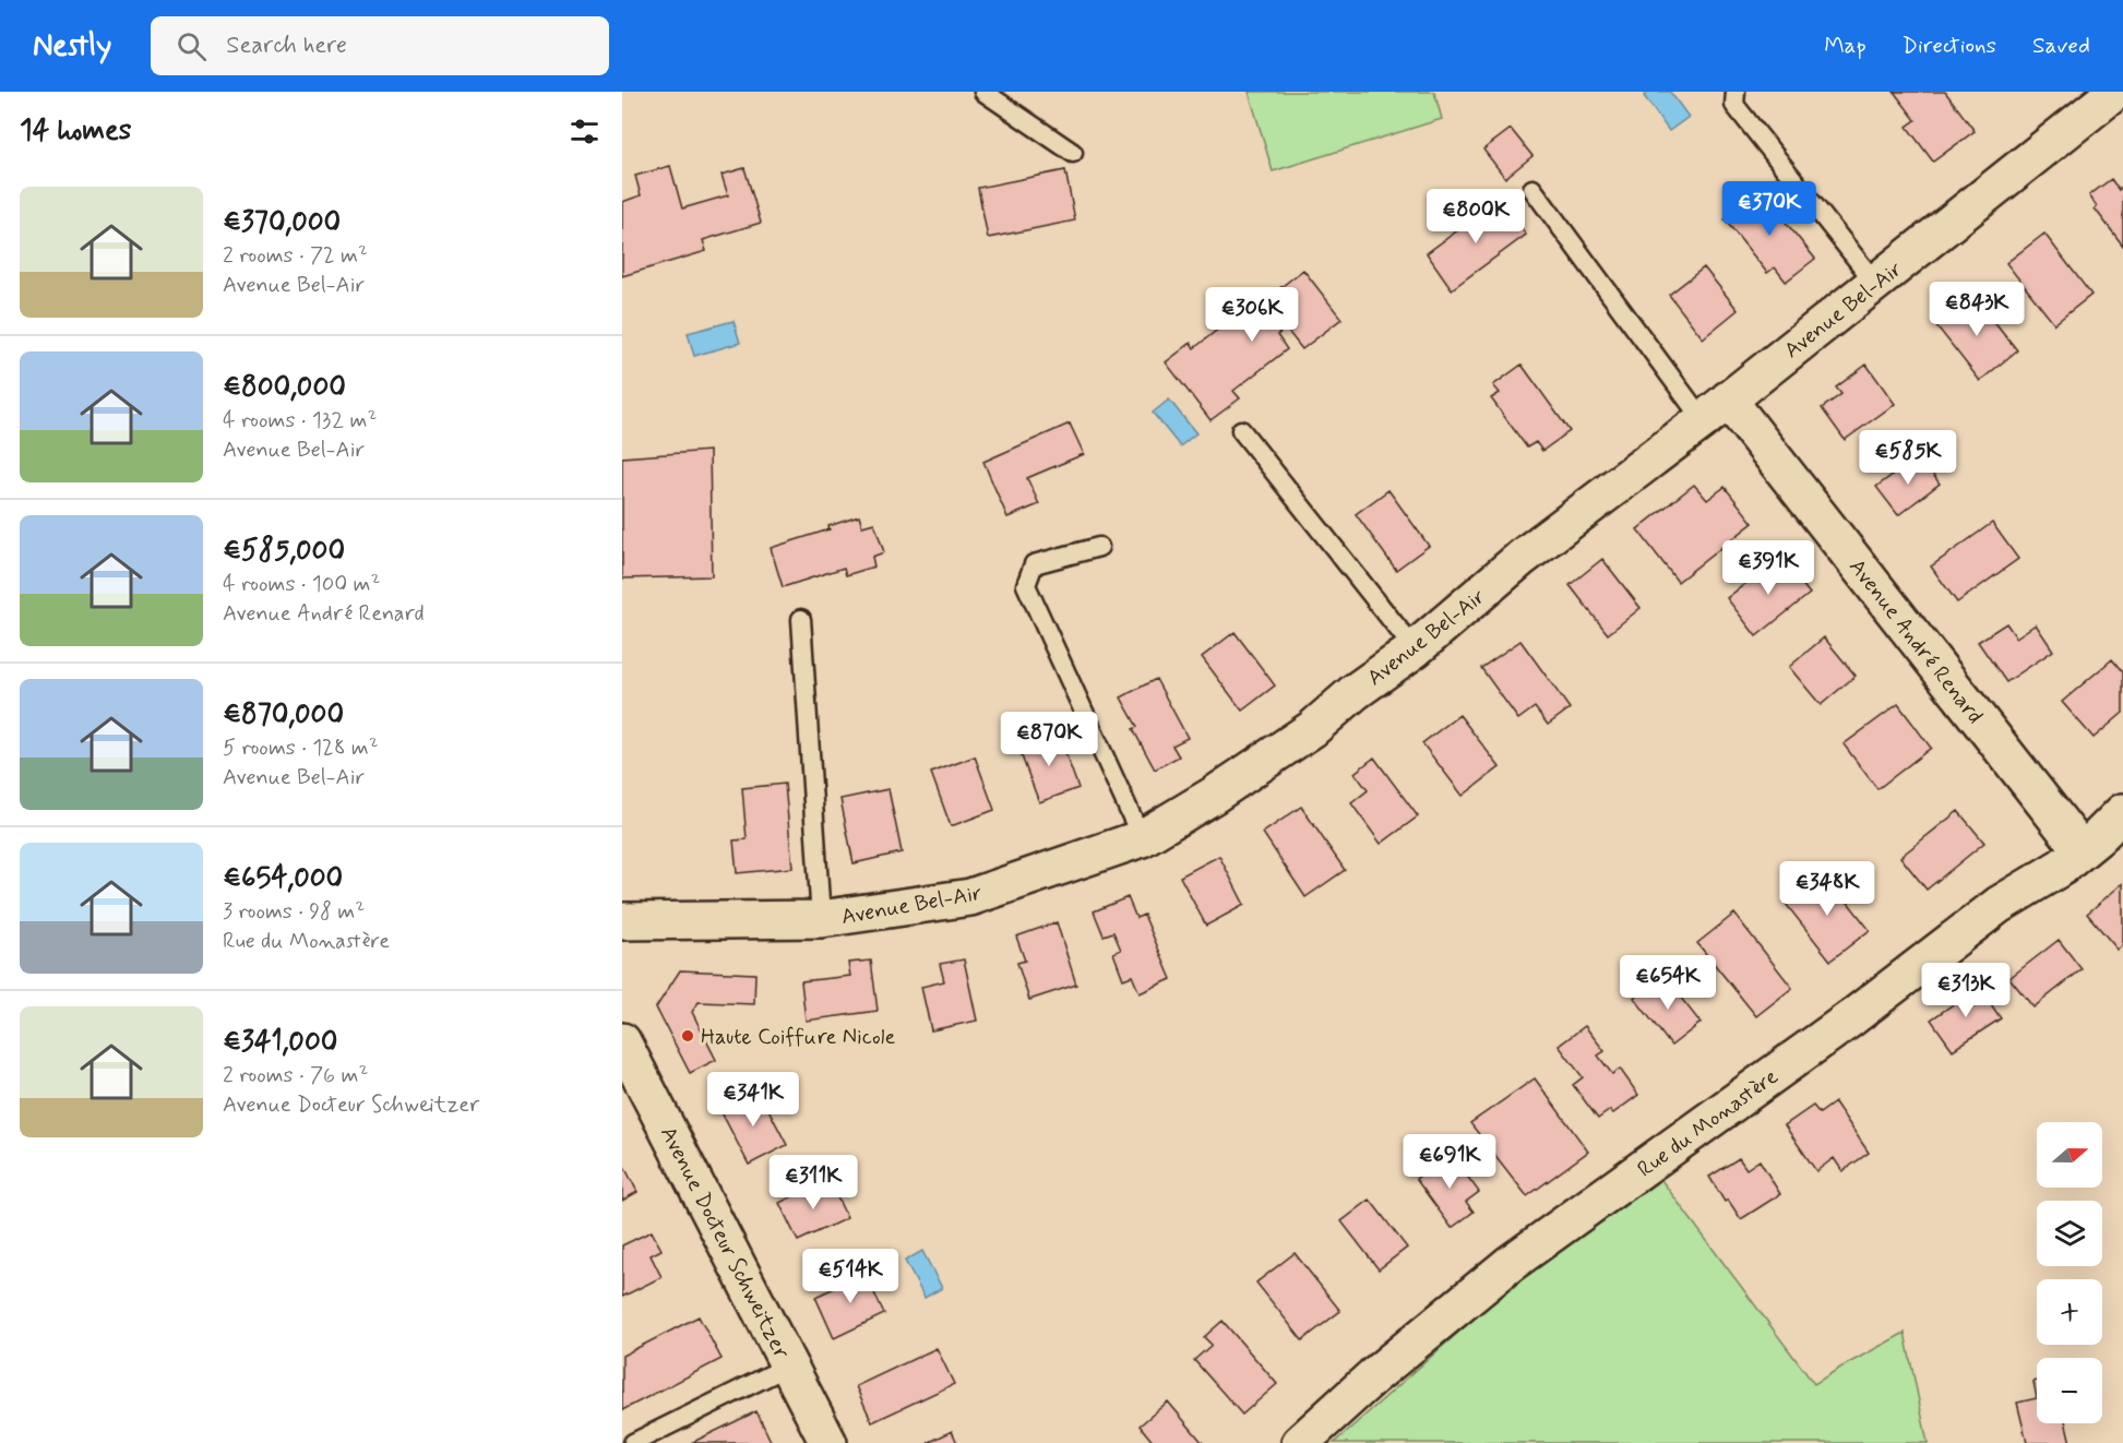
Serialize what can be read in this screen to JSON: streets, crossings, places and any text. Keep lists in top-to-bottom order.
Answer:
{
  "streets": {
    "street": [
      "Avenue Bel-Air",
      "Avenue André Renard",
      "Rue du Monastère",
      "Avenue Docteur Schweitzer"
    ]
  },
  "crossings": [
    ["Avenue Bel-Air", "Avenue André Renard"],
    ["Avenue André Renard", "Rue du Monastère"]
  ],
  "places": ["Haute Coiffure Nicole"],
  "north": "right",
  "page": {
    "header": "Nestly",
    "search": "Search here",
    "nav": ["Map", "Directions", "Saved"],
    "heading": "14 homes",
    "list": [
      {
        "name": "€370,000",
        "note": "2 rooms · 72 m² · Avenue Bel-Air"
      },
      {
        "name": "€800,000",
        "note": "4 rooms · 132 m² · Avenue Bel-Air"
      },
      {
        "name": "€585,000",
        "note": "4 rooms · 100 m² · Avenue André Renard"
      },
      {
        "name": "€870,000",
        "note": "5 rooms · 128 m² · Avenue Bel-Air"
      },
      {
        "name": "€654,000",
        "note": "3 rooms · 98 m² · Rue du Monastère"
      },
      {
        "name": "€341,000",
        "note": "2 rooms · 76 m² · Avenue Docteur Schweitzer"
      }
    ],
    "price": [
      "€370K",
      "€800K",
      "€843K",
      "€306K",
      "€585K",
      "€391K",
      "€870K",
      "€348K",
      "€654K",
      "€313K",
      "€341K",
      "€691K",
      "€311K",
      "€514K"
    ],
    "map_buttons": ["+", "−"]
  }
}
